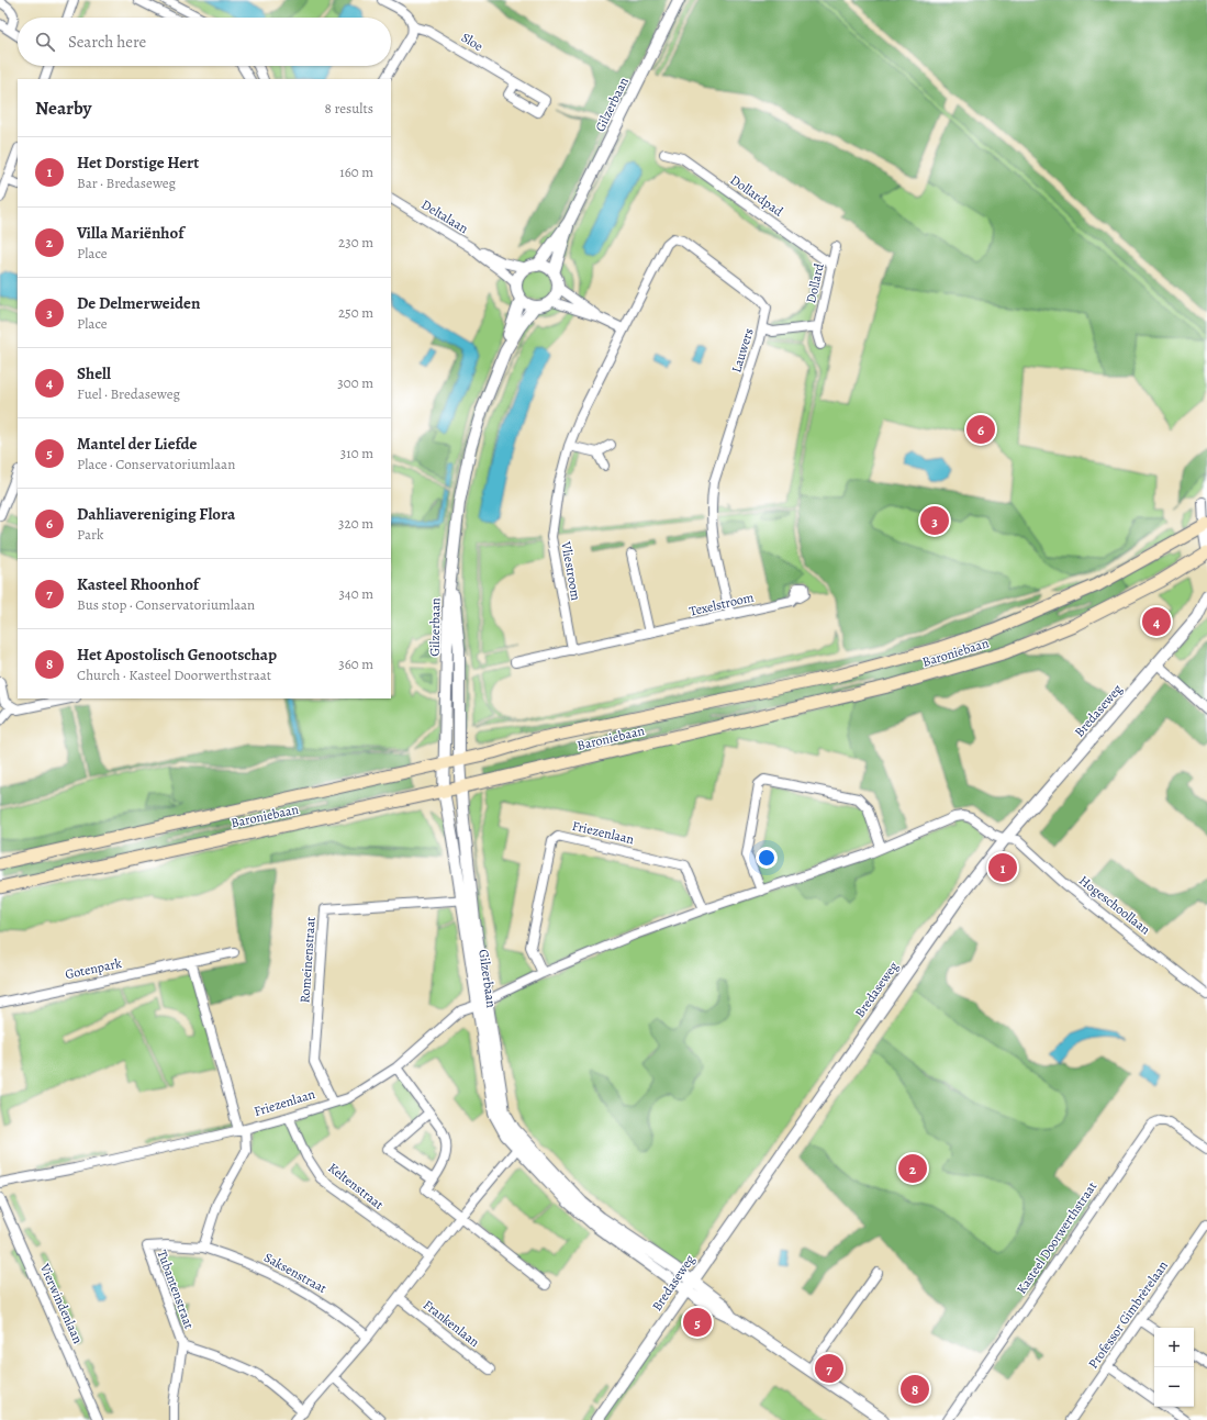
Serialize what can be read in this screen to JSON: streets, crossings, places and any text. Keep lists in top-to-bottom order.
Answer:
{
  "streets": {
    "main road": ["Baroniebaan"],
    "street": [
      "Sloe",
      "Gilzerbaan",
      "Dollardpad",
      "Deltalaan",
      "Dollard",
      "Lauwers",
      "Vliestroom",
      "Texelstroom",
      "Bredaseweg",
      "Friezenlaan",
      "Hogeschoollaan",
      "Romeinenstraat",
      "Gotenpark",
      "Keltenstraat",
      "Kasteel Doorwerthstraat",
      "Saksenstraat",
      "Tubantenstraat",
      "Vierwindenlaan",
      "Professor Gimbrèrelaan",
      "Frankenlaan"
    ]
  },
  "crossings": [
    ["Gilzerbaan", "Deltalaan"],
    ["Gilzerbaan", "Baroniebaan"],
    ["Gilzerbaan", "Bredaseweg"],
    ["Gilzerbaan", "Friezenlaan"],
    ["Gilzerbaan", "Romeinenstraat"],
    ["Dollardpad", "Dollard"],
    ["Lauwers", "Vliestroom"],
    ["Lauwers", "Texelstroom"],
    ["Vliestroom", "Texelstroom"],
    ["Bredaseweg", "Friezenlaan"],
    ["Bredaseweg", "Hogeschoollaan"],
    ["Friezenlaan", "Hogeschoollaan"],
    ["Friezenlaan", "Romeinenstraat"],
    ["Friezenlaan", "Keltenstraat"],
    ["Saksenstraat", "Tubantenstraat"]
  ],
  "page": {
    "search": "Search here",
    "heading": ["Nearby", "8 results"],
    "list": [
      {
        "mark": "1",
        "name": "Het Dorstige Hert",
        "note": "Bar · Bredaseweg",
        "value": "160 m"
      },
      {
        "mark": "2",
        "name": "Villa Mariënhof",
        "note": "Place",
        "value": "230 m"
      },
      {
        "mark": "3",
        "name": "De Delmerweiden",
        "note": "Place",
        "value": "250 m"
      },
      {
        "mark": "4",
        "name": "Shell",
        "note": "Fuel · Bredaseweg",
        "value": "300 m"
      },
      {
        "mark": "5",
        "name": "Mantel der Liefde",
        "note": "Place · Conservatoriumlaan",
        "value": "310 m"
      },
      {
        "mark": "6",
        "name": "Dahliavereniging Flora",
        "note": "Park",
        "value": "320 m"
      },
      {
        "mark": "7",
        "name": "Kasteel Rhoonhof",
        "note": "Bus stop · Conservatoriumlaan",
        "value": "340 m"
      },
      {
        "mark": "8",
        "name": "Het Apostolisch Genootschap",
        "note": "Church · Kasteel Doorwerthstraat",
        "value": "360 m"
      }
    ],
    "pins": [
      "6",
      "3",
      "4",
      "1",
      "2",
      "5",
      "7",
      "8"
    ],
    "map_buttons": ["+", "−"]
  }
}
